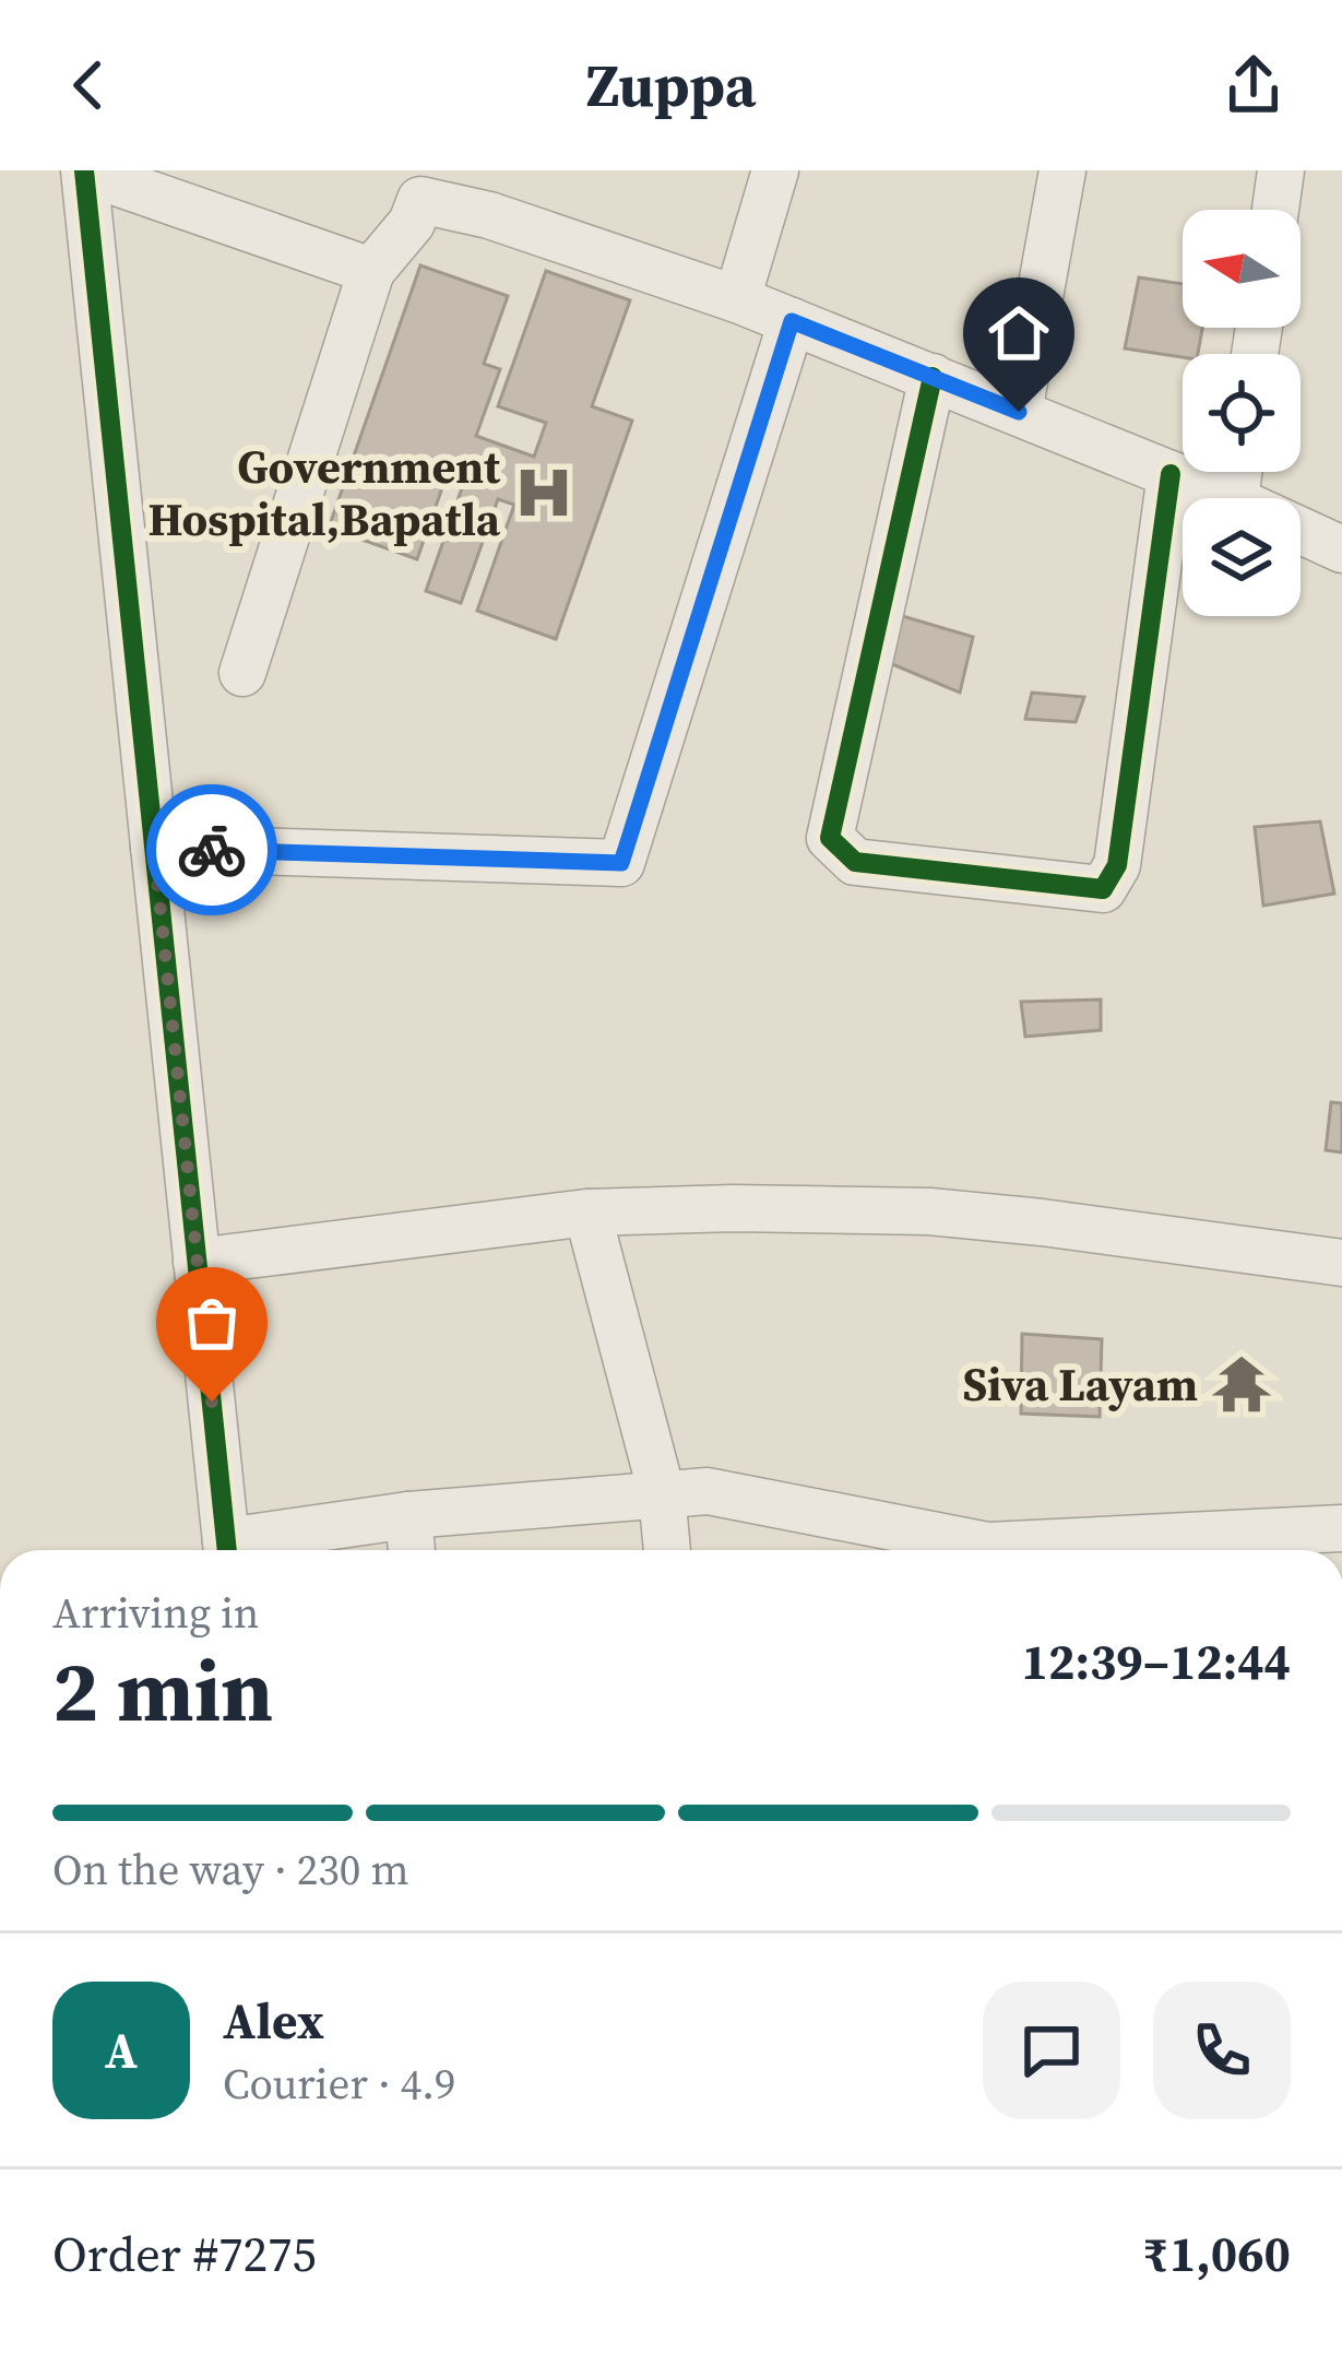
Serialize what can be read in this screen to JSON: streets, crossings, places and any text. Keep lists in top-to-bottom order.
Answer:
{
  "places": {
    "hospital": ["Government Hospital,Bapatla"],
    "temple": ["Siva Layam"]
  },
  "north": "left",
  "page": {
    "header": "Zuppa",
    "heading": ["2 min", "Arriving in", "12:39–12:44"],
    "panel": [
      "Alex",
      "Courier · 4.9",
      "Order #7275",
      "₹1,060"
    ],
    "bar": "On the way · 230 m",
    "round": "A"
  }
}
